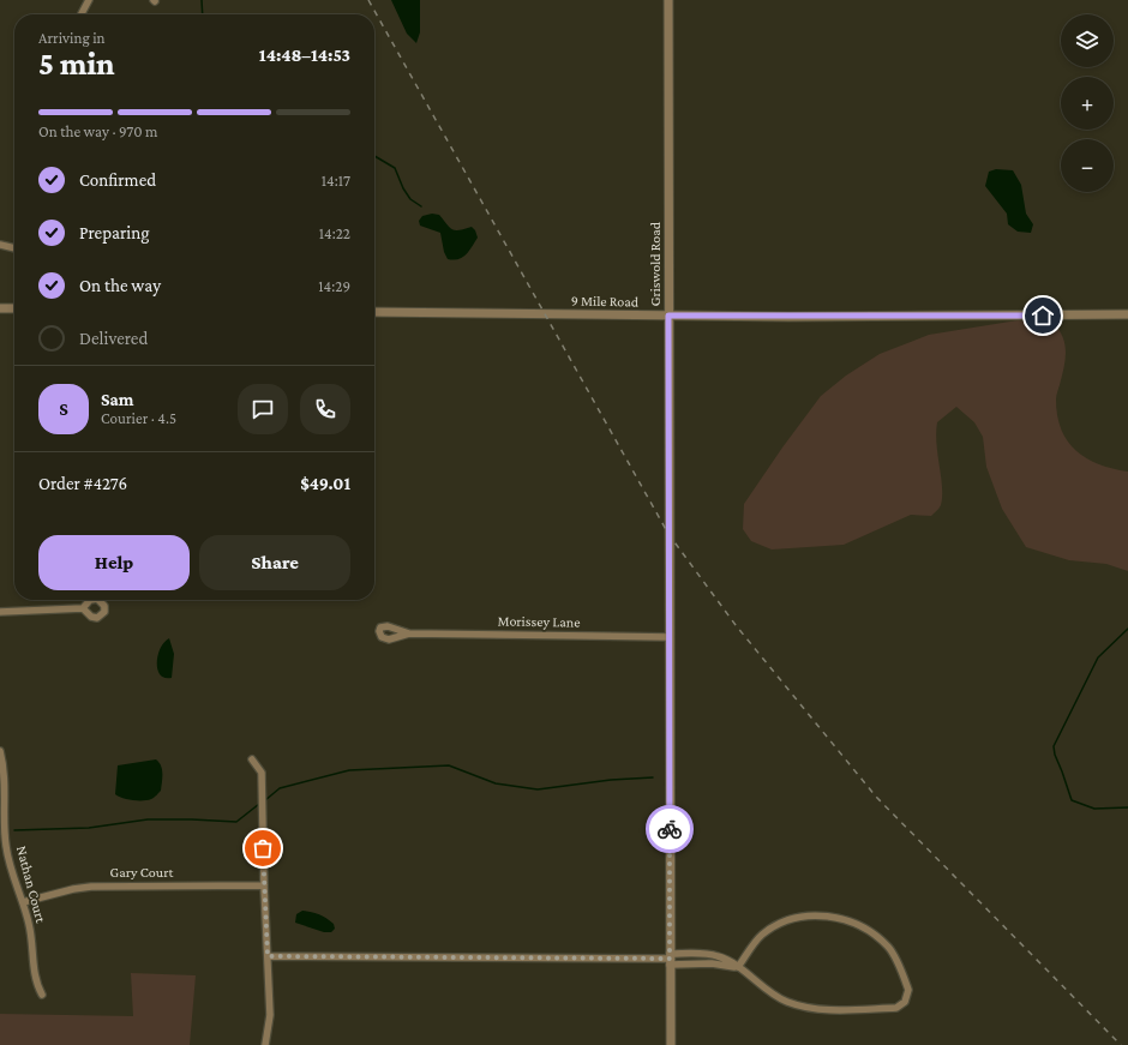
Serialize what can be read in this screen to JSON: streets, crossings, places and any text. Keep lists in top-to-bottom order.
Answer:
{
  "streets": {
    "street": [
      "Griswold Road",
      "9 Mile Road",
      "Morissey Lane",
      "Gary Court",
      "Nathan Court"
    ]
  },
  "crossings": [
    ["Griswold Road", "9 Mile Road"],
    ["Griswold Road", "Morissey Lane"],
    ["Gary Court", "Nathan Court"]
  ],
  "page": {
    "map_buttons": ["+", "−"],
    "heading": ["5 min", "Arriving in", "14:48–14:53"],
    "panel": [
      "Sam",
      "Courier · 4.5",
      "Order #4276",
      "$49.01"
    ],
    "bar": "On the way · 970 m",
    "list": [
      ["Confirmed", "14:17"],
      ["Preparing", "14:22"],
      ["On the way", "14:29"],
      "Delivered"
    ],
    "round": "S",
    "buttons": ["Help", "Share"]
  }
}
